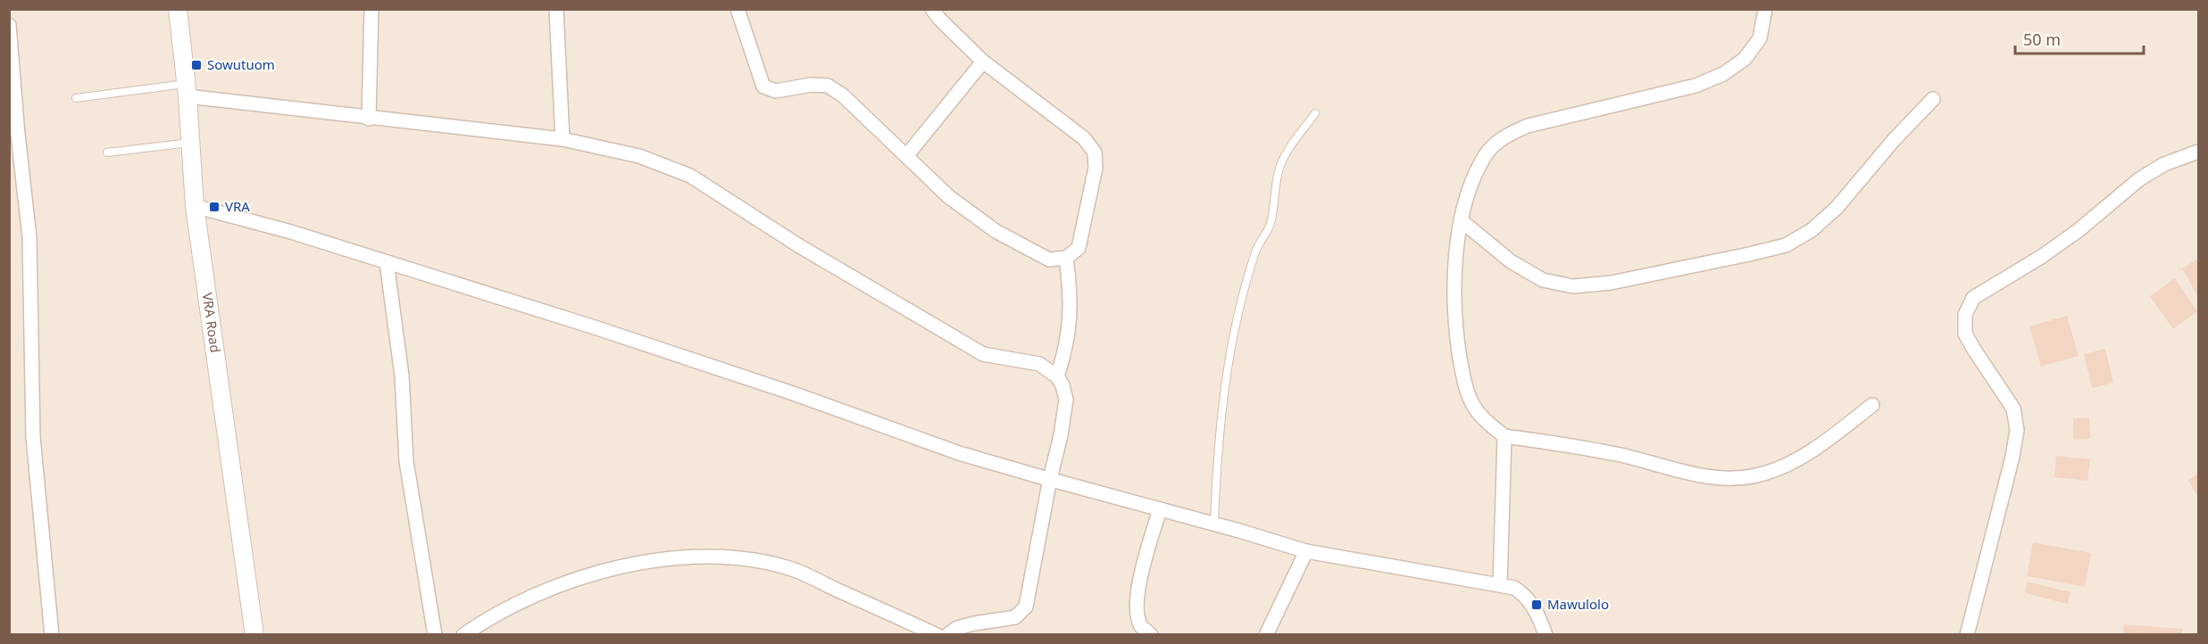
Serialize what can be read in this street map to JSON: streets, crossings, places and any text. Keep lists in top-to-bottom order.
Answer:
{
  "streets": {
    "street": ["VRA Road"]
  },
  "places": {
    "transit": ["Sowutuom", "VRA", "Mawulolo"]
  },
  "scale_bar": "50 m"
}
